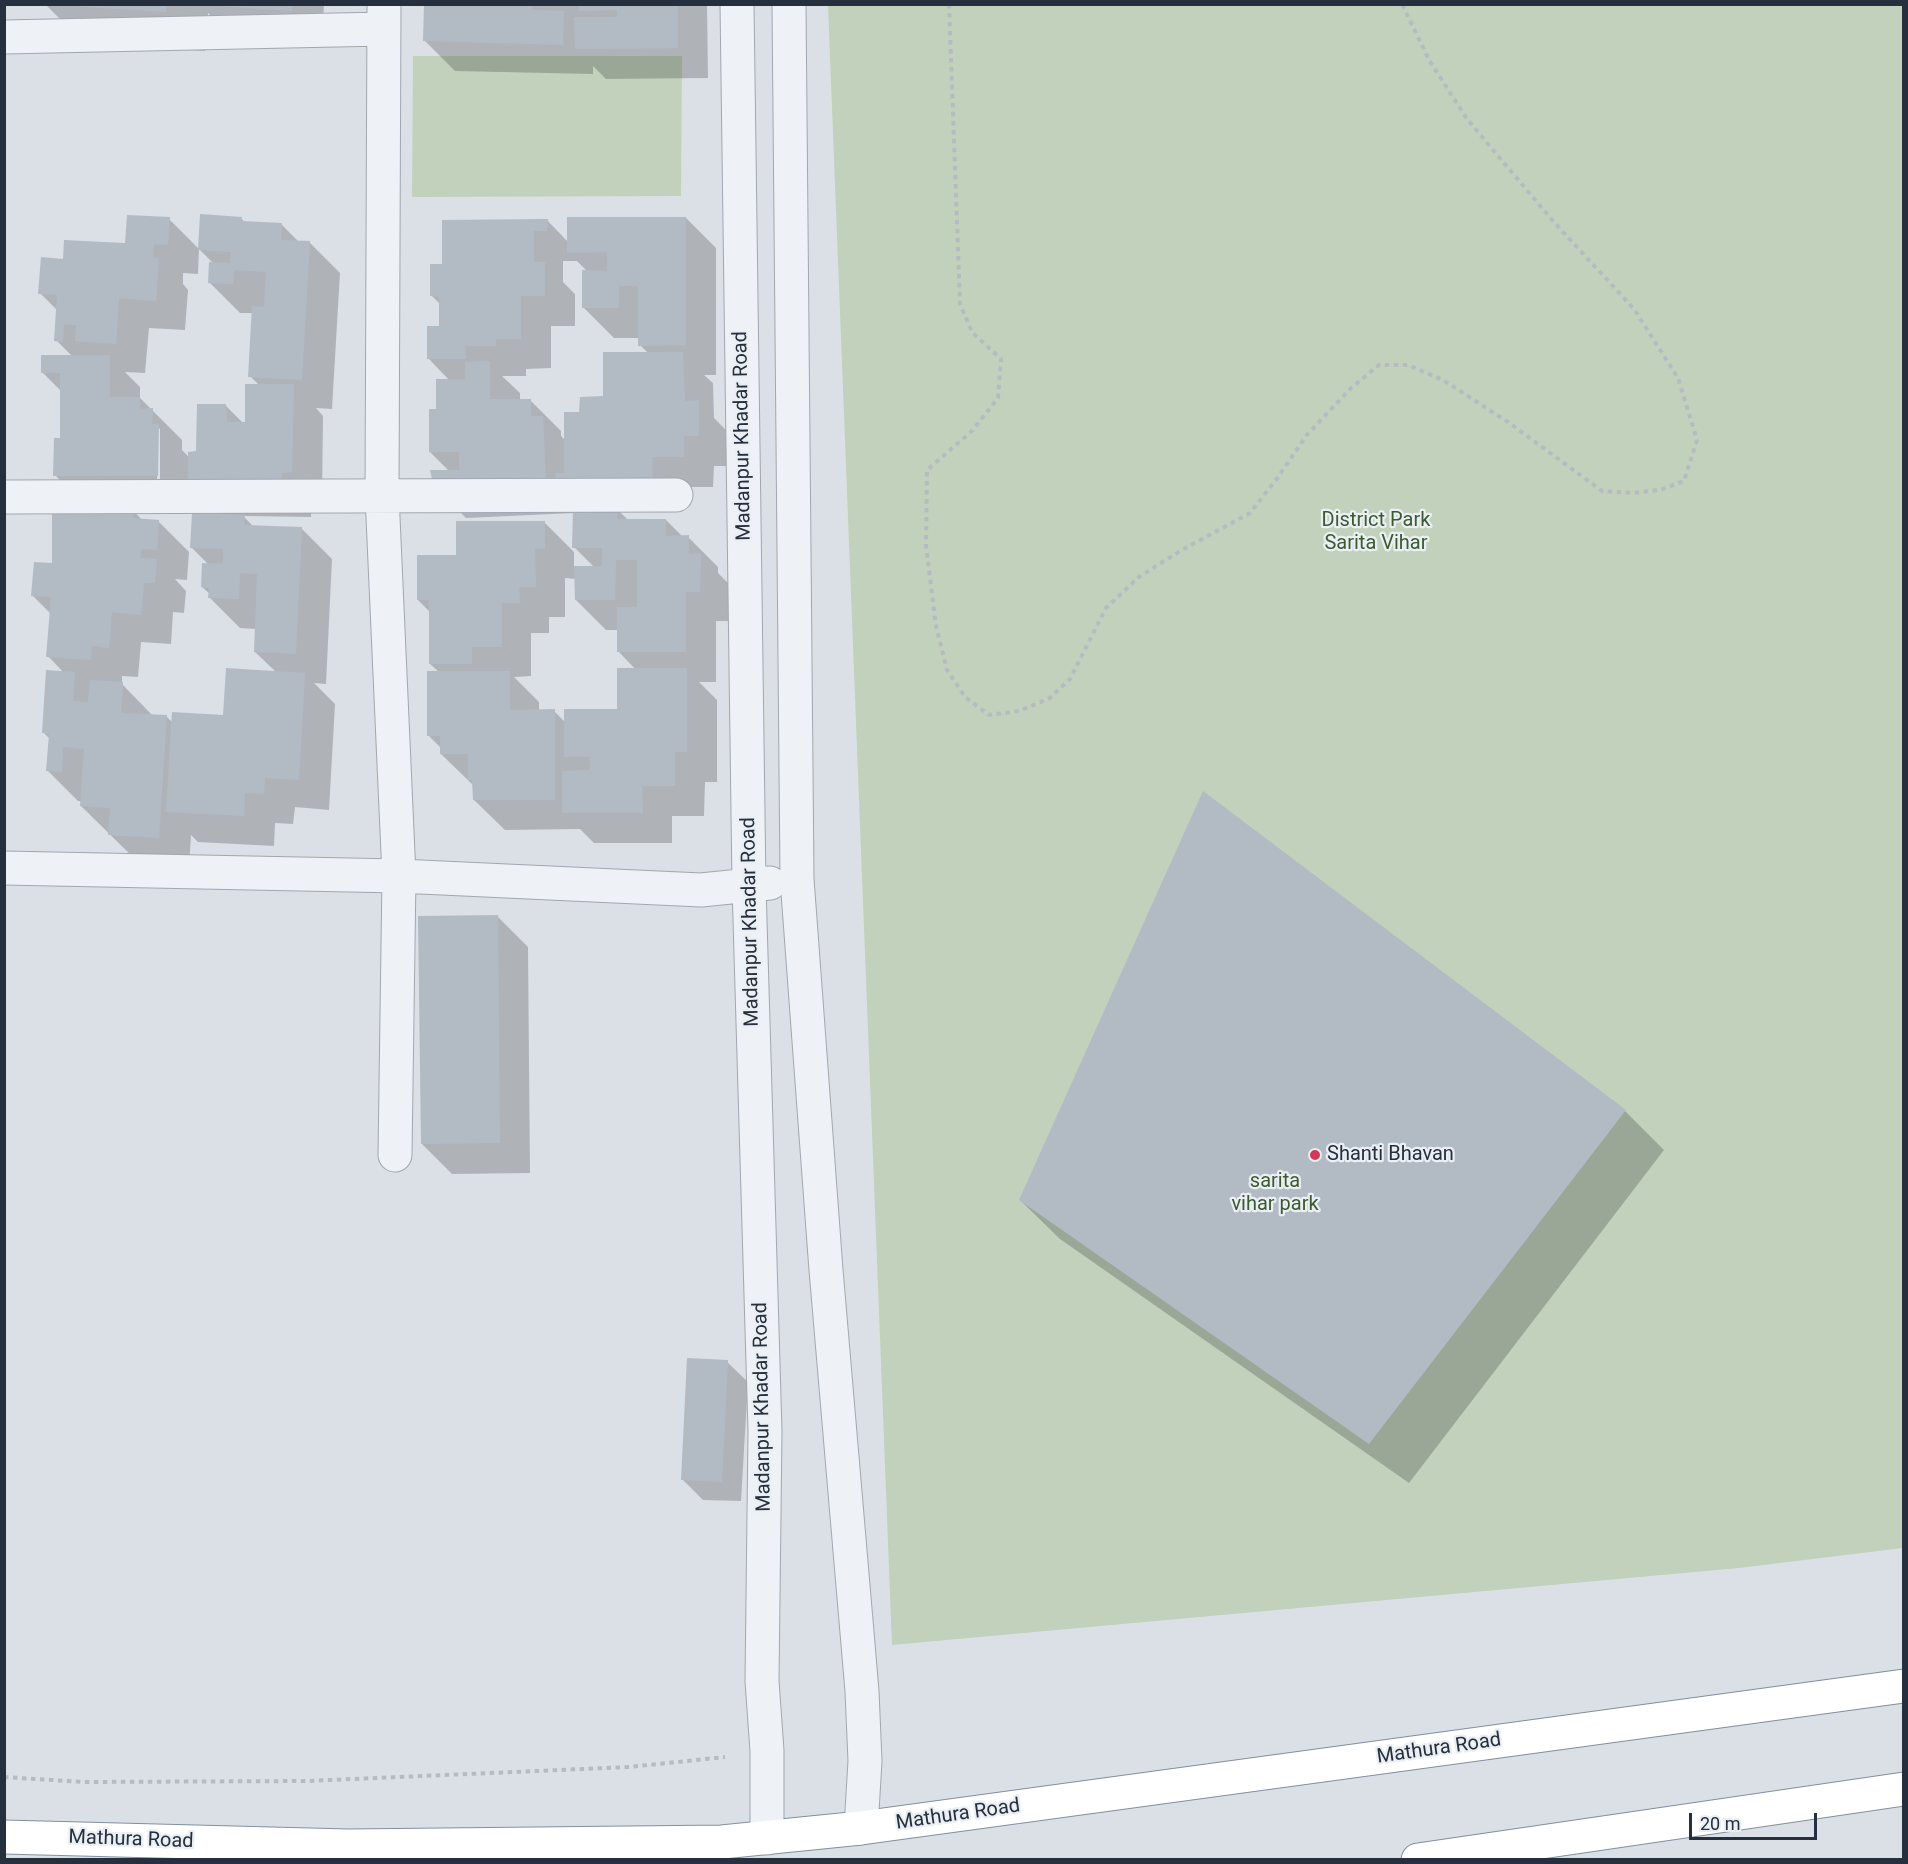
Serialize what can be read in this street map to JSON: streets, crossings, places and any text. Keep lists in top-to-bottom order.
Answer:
{
  "streets": {
    "highway": ["Mathura Road"],
    "street": ["Madanpur Khadar Road"]
  },
  "crossings": [
    ["Madanpur Khadar Road", "Mathura Road"]
  ],
  "parks": ["District Park Sarita Vihar", "sarita vihar park"],
  "places": ["Shanti Bhavan"],
  "scale_bar": "20 m"
}
